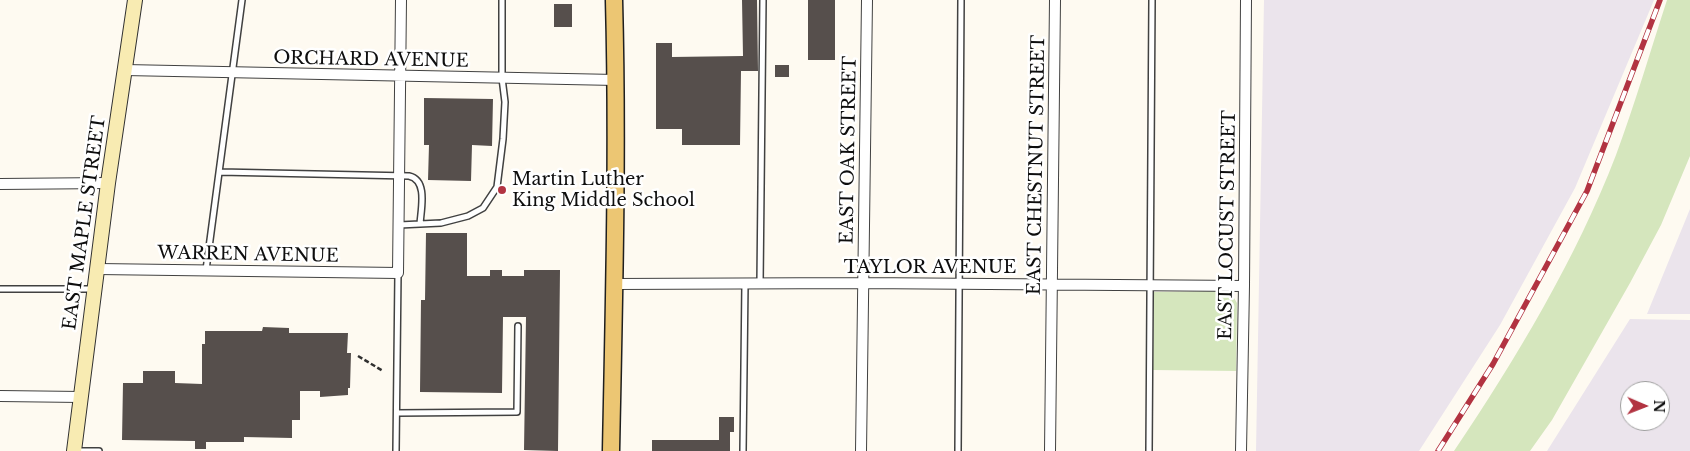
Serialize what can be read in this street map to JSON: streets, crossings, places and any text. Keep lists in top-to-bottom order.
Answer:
{
  "streets": {
    "main road": ["EAST MAPLE STREET"],
    "street": [
      "ORCHARD AVENUE",
      "EAST OAK STREET",
      "EAST CHESTNUT STREET",
      "EAST LOCUST STREET",
      "WARREN AVENUE",
      "TAYLOR AVENUE"
    ]
  },
  "crossings": [
    ["ORCHARD AVENUE", "EAST MAPLE STREET"],
    ["EAST OAK STREET", "TAYLOR AVENUE"],
    ["EAST CHESTNUT STREET", "TAYLOR AVENUE"],
    ["EAST MAPLE STREET", "WARREN AVENUE"],
    ["EAST LOCUST STREET", "TAYLOR AVENUE"]
  ],
  "places": ["Martin Luther King Middle School"],
  "north": "right"
}
